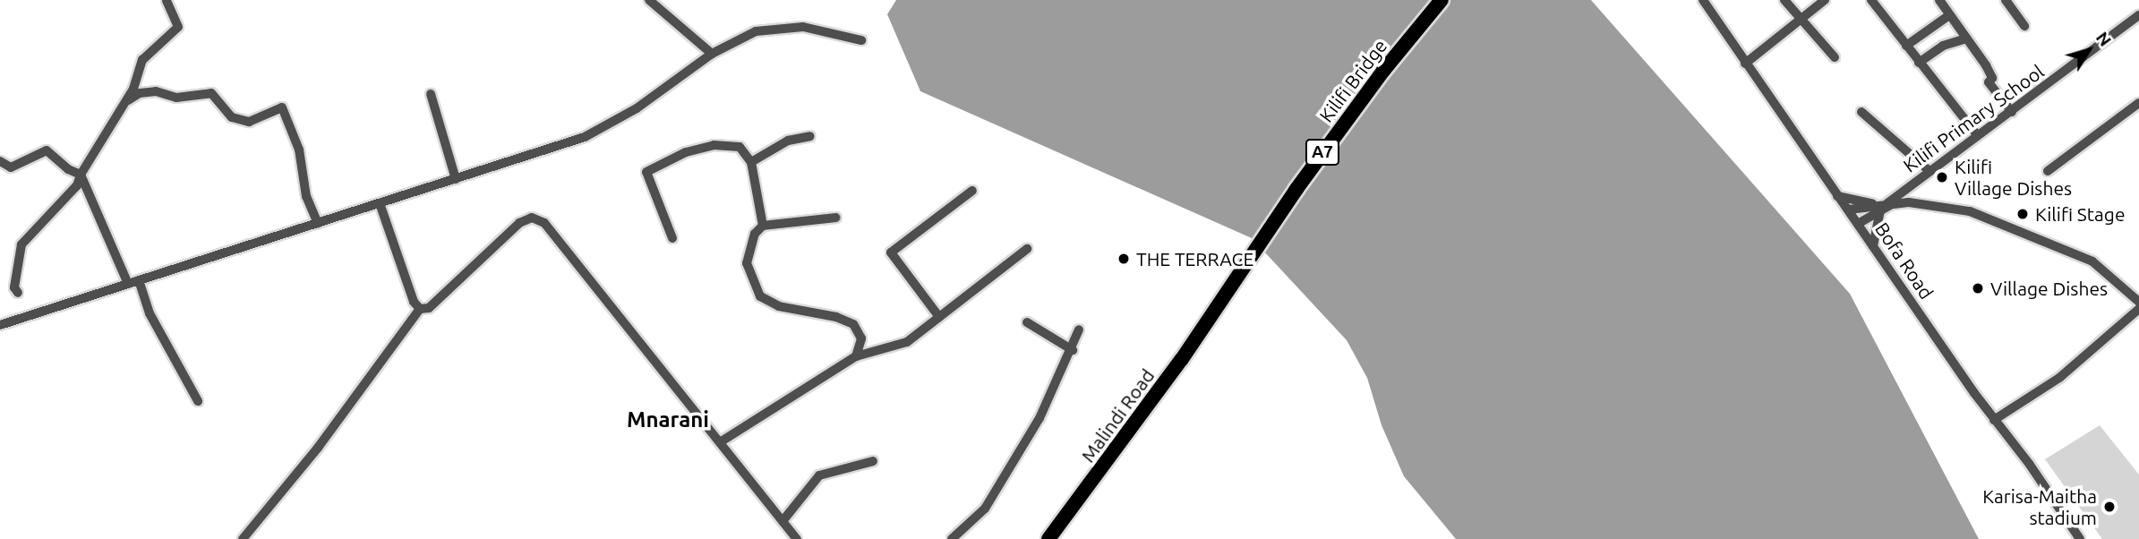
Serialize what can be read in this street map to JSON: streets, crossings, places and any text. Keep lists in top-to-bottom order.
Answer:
{
  "streets": {
    "highway": ["Kilifi Bridge", "A7", "Malindi Road"],
    "street": ["Kilifi Primary School", "Bofa Road"]
  },
  "crossings": [
    ["Kilifi Bridge", "Malindi Road"],
    ["Kilifi Primary School", "Bofa Road"]
  ],
  "districts": ["Mnarani"],
  "places": [
    "Kilifi Village Dishes",
    "Kilifi Stage",
    "THE TERRACE",
    "Village Dishes",
    "Karisa-Maitha stadium"
  ],
  "north": "top right"
}
